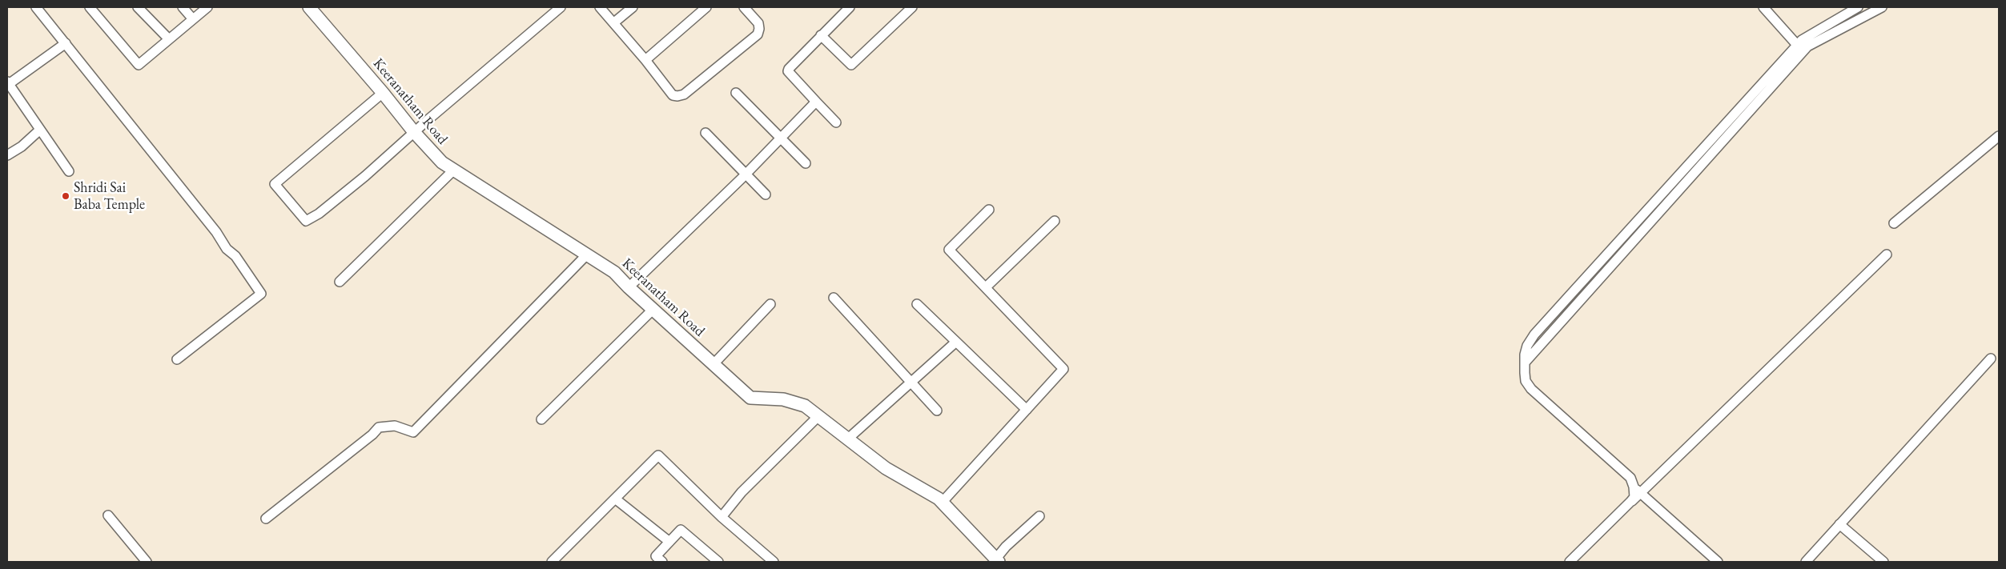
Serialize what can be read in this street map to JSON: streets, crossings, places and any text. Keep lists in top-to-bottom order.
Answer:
{
  "streets": {
    "street": ["Keeranatham Road"]
  },
  "places": ["Shridi Sai Baba Temple"]
}
